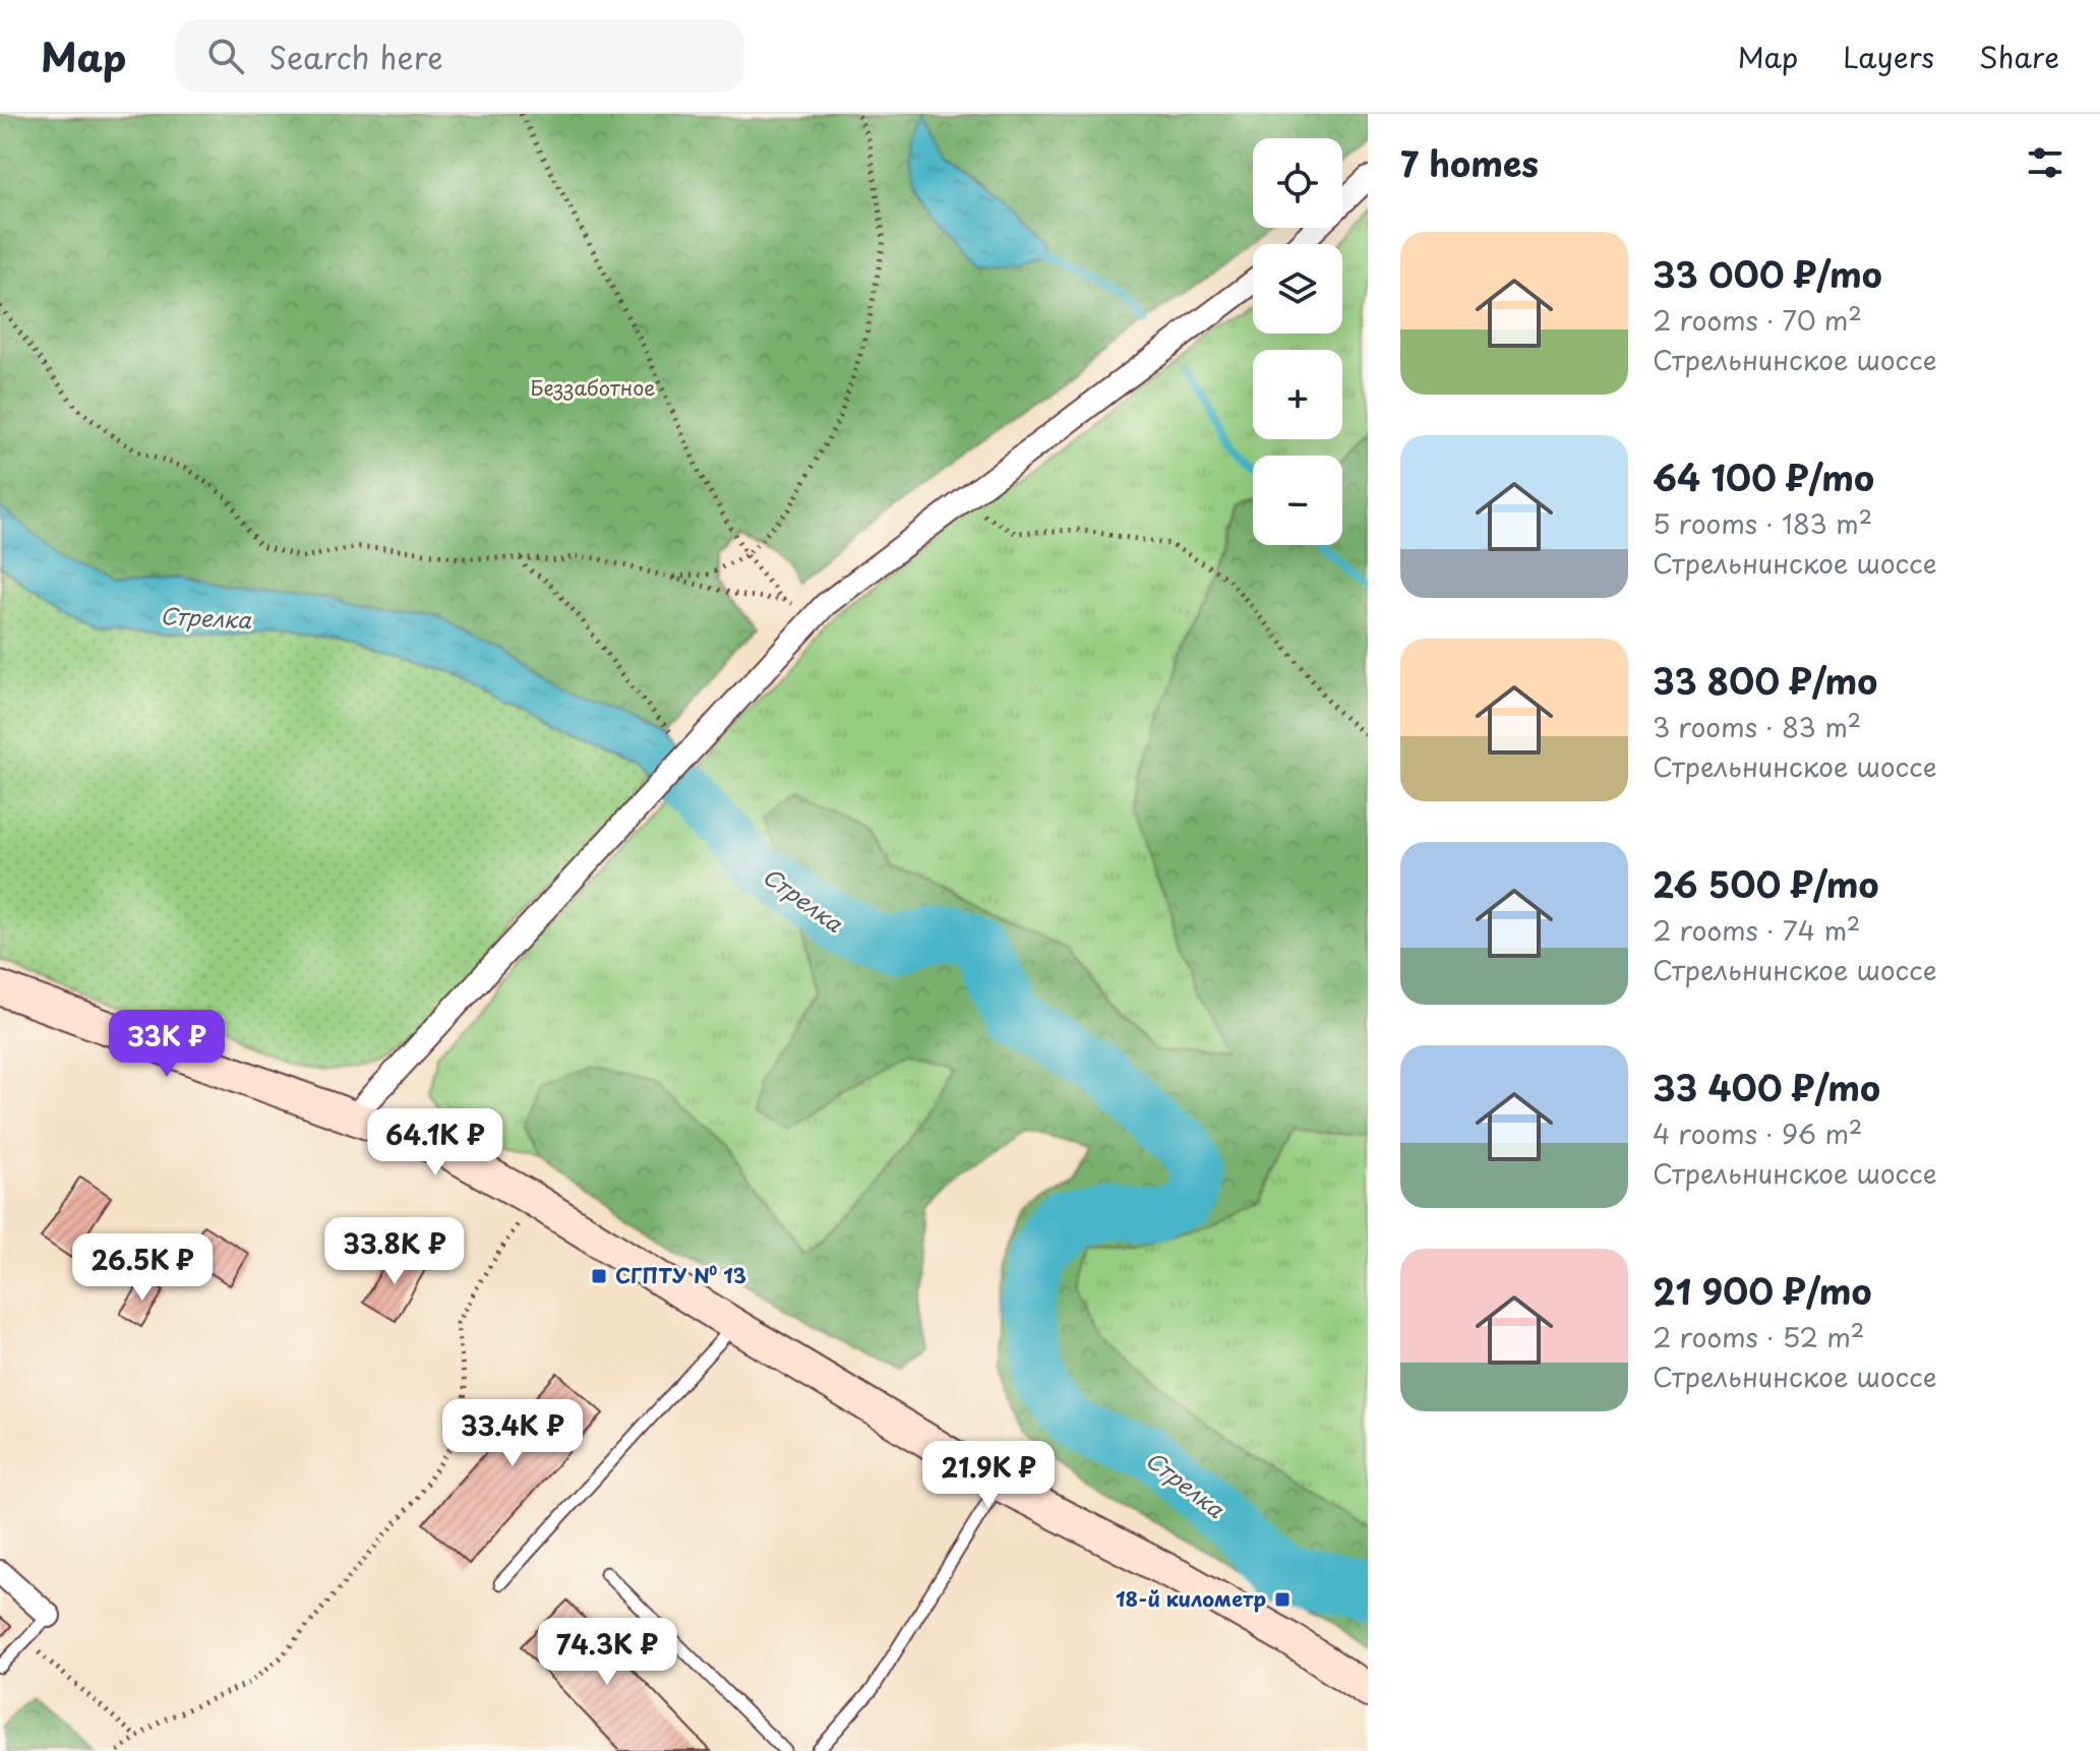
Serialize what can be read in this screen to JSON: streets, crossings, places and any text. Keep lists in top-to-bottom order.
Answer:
{
  "water": ["Стрелка"],
  "parks": ["Беззаботное"],
  "places": {
    "transit": ["СГПТУ N⁰ 13", "18-й километр"]
  },
  "page": {
    "header": "Map",
    "search": "Search here",
    "nav": ["Map", "Layers", "Share"],
    "heading": "7 homes",
    "map_buttons": ["+", "−"],
    "list": [
      {
        "name": "33 000 ₽/mo",
        "note": "2 rooms · 70 m² · Стрельнинское шоссе"
      },
      {
        "name": "64 100 ₽/mo",
        "note": "5 rooms · 183 m² · Стрельнинское шоссе"
      },
      {
        "name": "33 800 ₽/mo",
        "note": "3 rooms · 83 m² · Стрельнинское шоссе"
      },
      {
        "name": "26 500 ₽/mo",
        "note": "2 rooms · 74 m² · Стрельнинское шоссе"
      },
      {
        "name": "33 400 ₽/mo",
        "note": "4 rooms · 96 m² · Стрельнинское шоссе"
      },
      {
        "name": "21 900 ₽/mo",
        "note": "2 rooms · 52 m² · Стрельнинское шоссе"
      }
    ],
    "price": [
      "33K ₽",
      "64.1K ₽",
      "33.8K ₽",
      "26.5K ₽",
      "33.4K ₽",
      "21.9K ₽",
      "74.3K ₽"
    ]
  }
}
